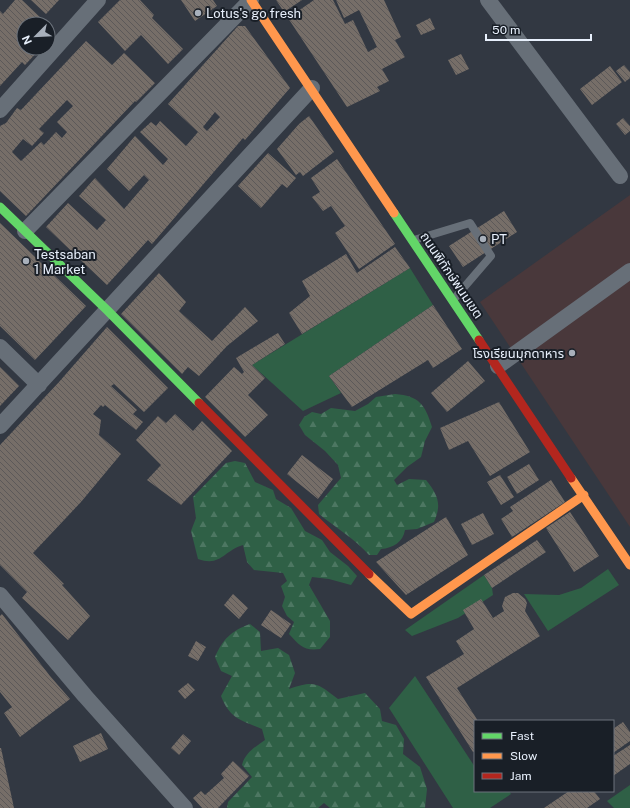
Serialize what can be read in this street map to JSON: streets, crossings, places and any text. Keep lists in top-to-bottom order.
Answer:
{
  "streets": {
    "street": ["ถนนพิทักษ์พนมเขต"]
  },
  "places": [
    "Lotus's go fresh",
    "PT",
    "Testsaban 1 Market",
    "โรงเรียนมุกดาหาร"
  ],
  "legend": ["Fast", "Slow", "Jam"],
  "scale_bar": "50 m",
  "north": "bottom left"
}
